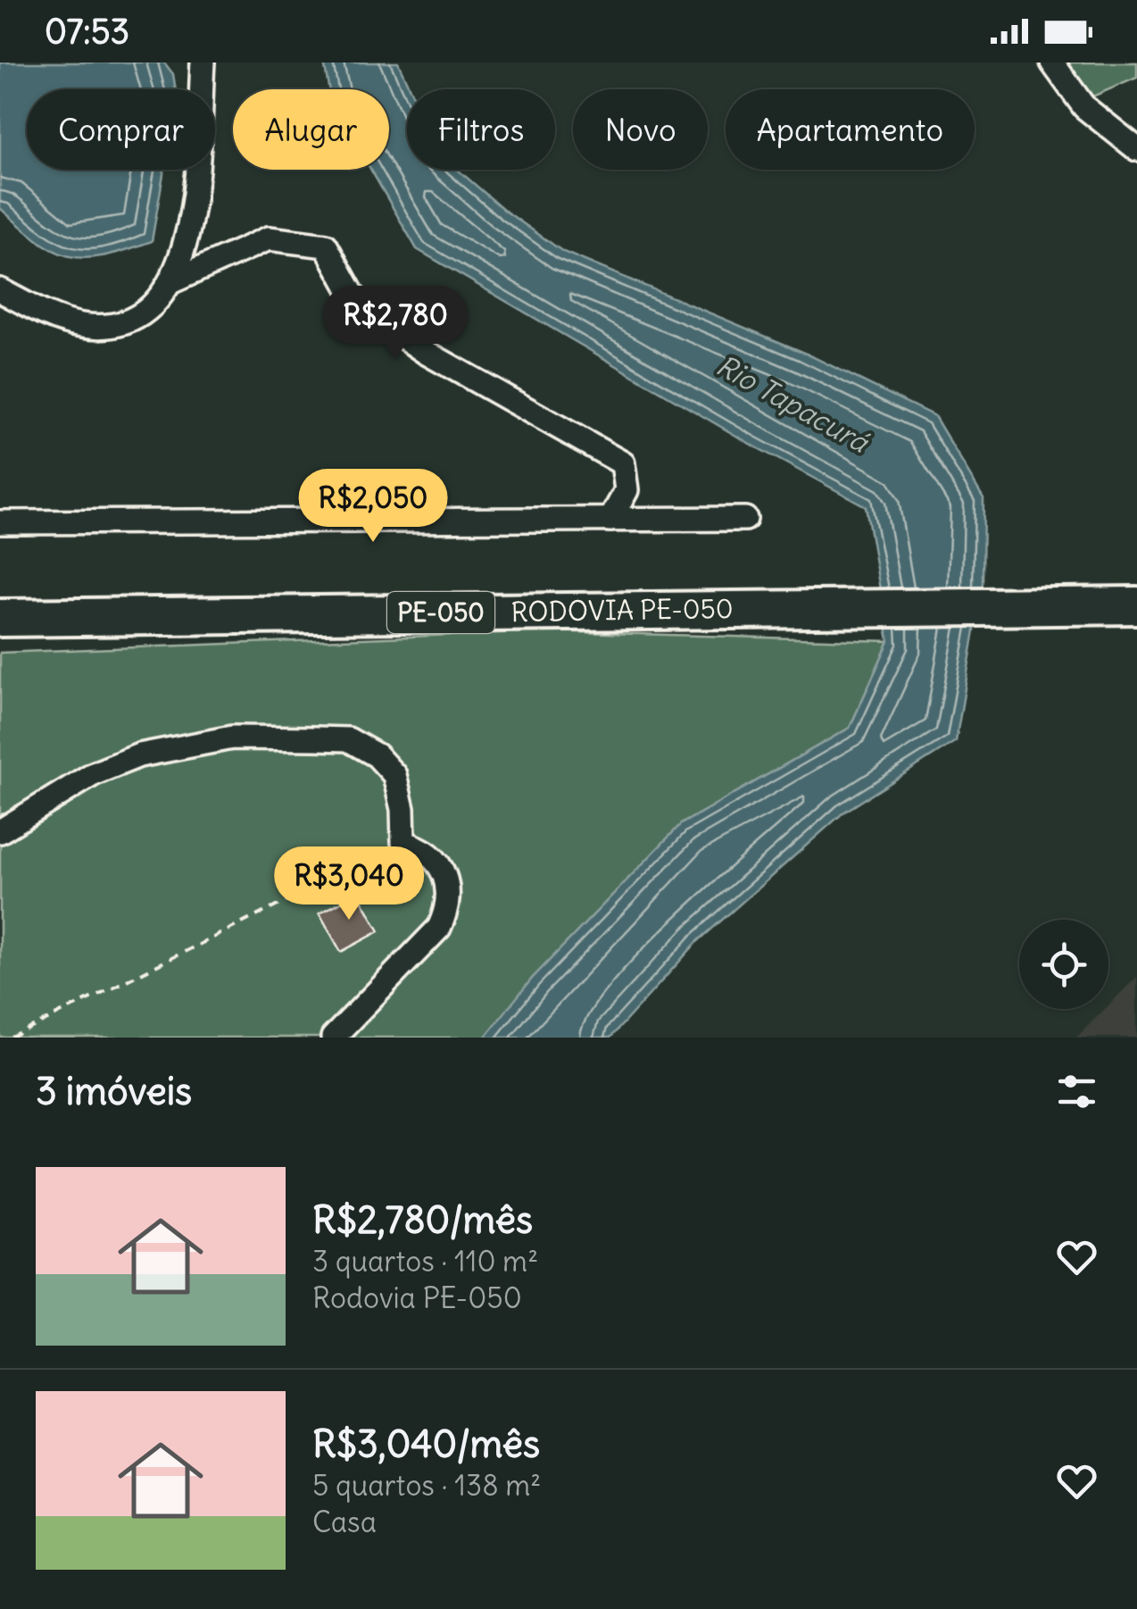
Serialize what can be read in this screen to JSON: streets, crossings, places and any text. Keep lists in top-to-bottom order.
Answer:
{
  "streets": {
    "main road": ["RODOVIA PE-050", "PE-050"]
  },
  "water": ["Rio Tapacurá"],
  "page": {
    "status": "07:53",
    "chip": [
      "Comprar",
      "Alugar",
      "Filtros",
      "Novo",
      "Apartamento"
    ],
    "price": ["R$2,780", "R$2,050", "R$3,040"],
    "heading": "3 imóveis",
    "list": [
      {
        "name": "R$2,780/mês",
        "note": "3 quartos · 110 m² · Rodovia PE-050"
      },
      {
        "name": "R$3,040/mês",
        "note": "5 quartos · 138 m² · Casa"
      }
    ]
  }
}
